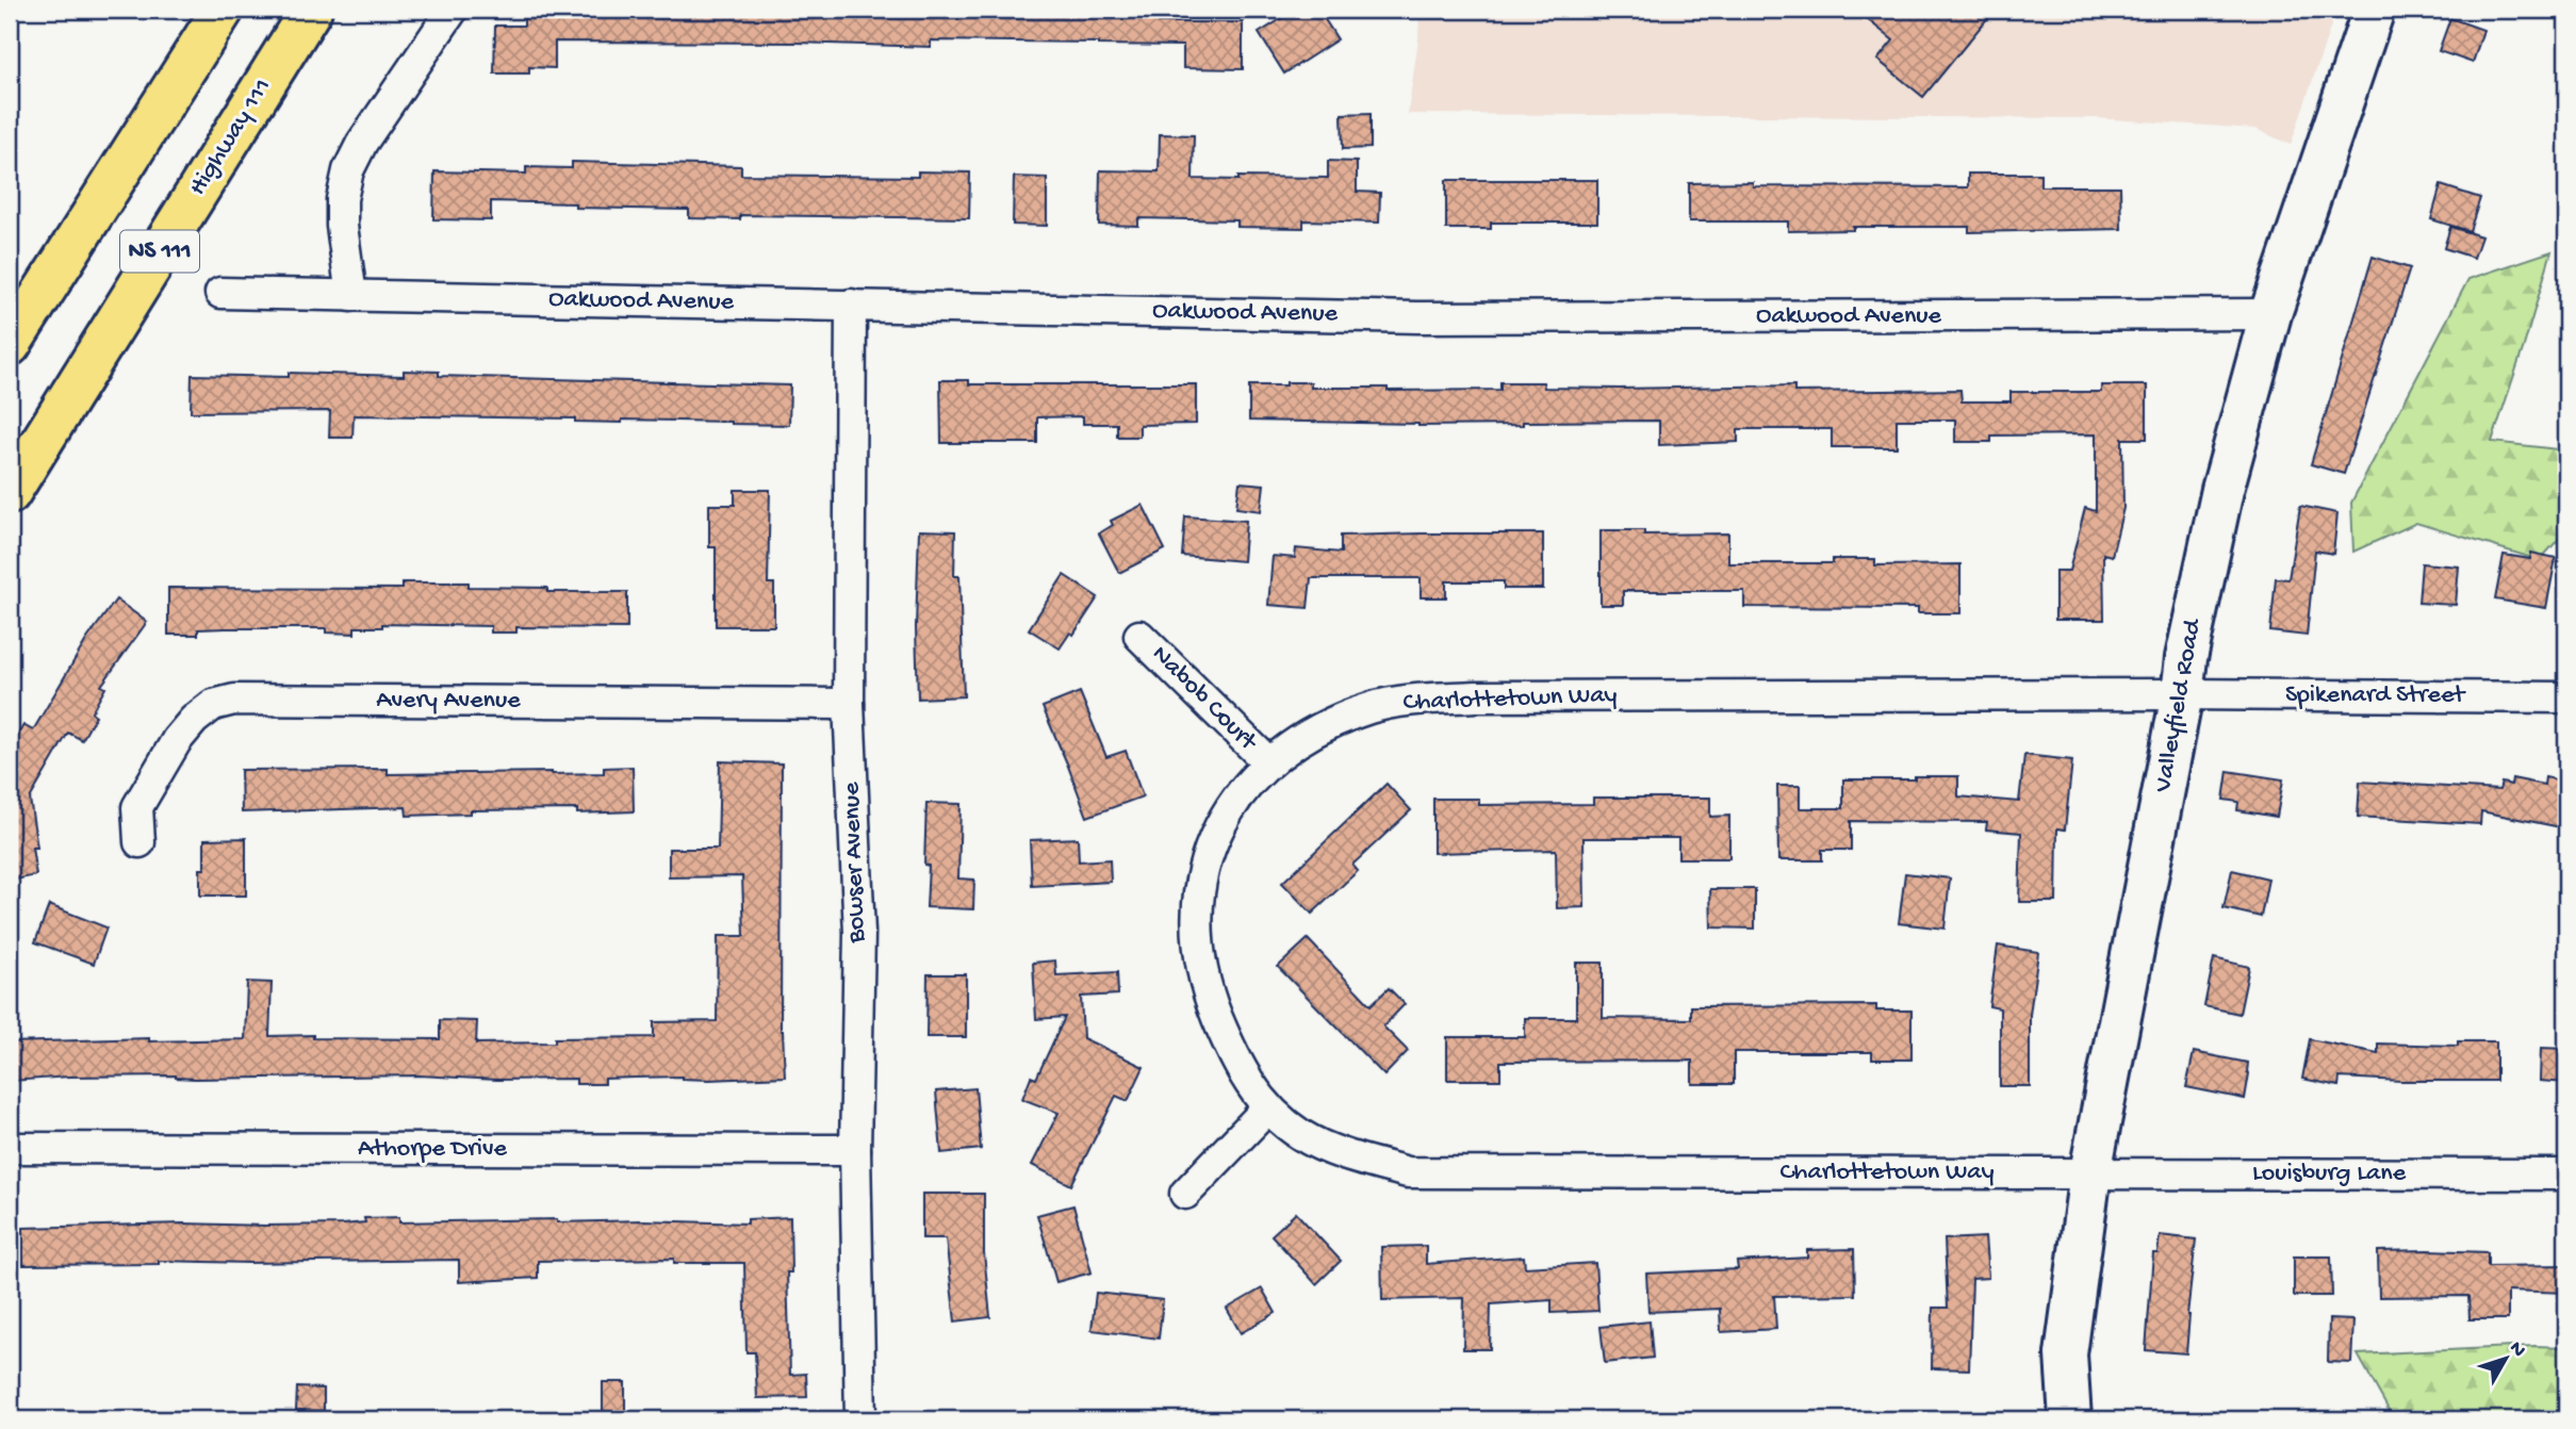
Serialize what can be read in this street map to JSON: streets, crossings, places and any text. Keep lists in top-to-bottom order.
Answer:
{
  "streets": {
    "highway": ["Highway 111", "NS 111"],
    "street": [
      "Oakwood Avenue",
      "Spikenard Street",
      "Nabob Court",
      "Charlottetown Way",
      "Avery Avenue",
      "Valleyfield Road",
      "Bowser Avenue",
      "Athorpe Drive",
      "Louisburg Lane"
    ]
  },
  "crossings": [
    ["Oakwood Avenue", "Valleyfield Road"],
    ["Oakwood Avenue", "Bowser Avenue"],
    ["Spikenard Street", "Charlottetown Way"],
    ["Spikenard Street", "Valleyfield Road"],
    ["Nabob Court", "Charlottetown Way"],
    ["Charlottetown Way", "Valleyfield Road"],
    ["Charlottetown Way", "Louisburg Lane"],
    ["Avery Avenue", "Bowser Avenue"],
    ["Valleyfield Road", "Louisburg Lane"],
    ["Bowser Avenue", "Athorpe Drive"]
  ],
  "north": "top right"
}
